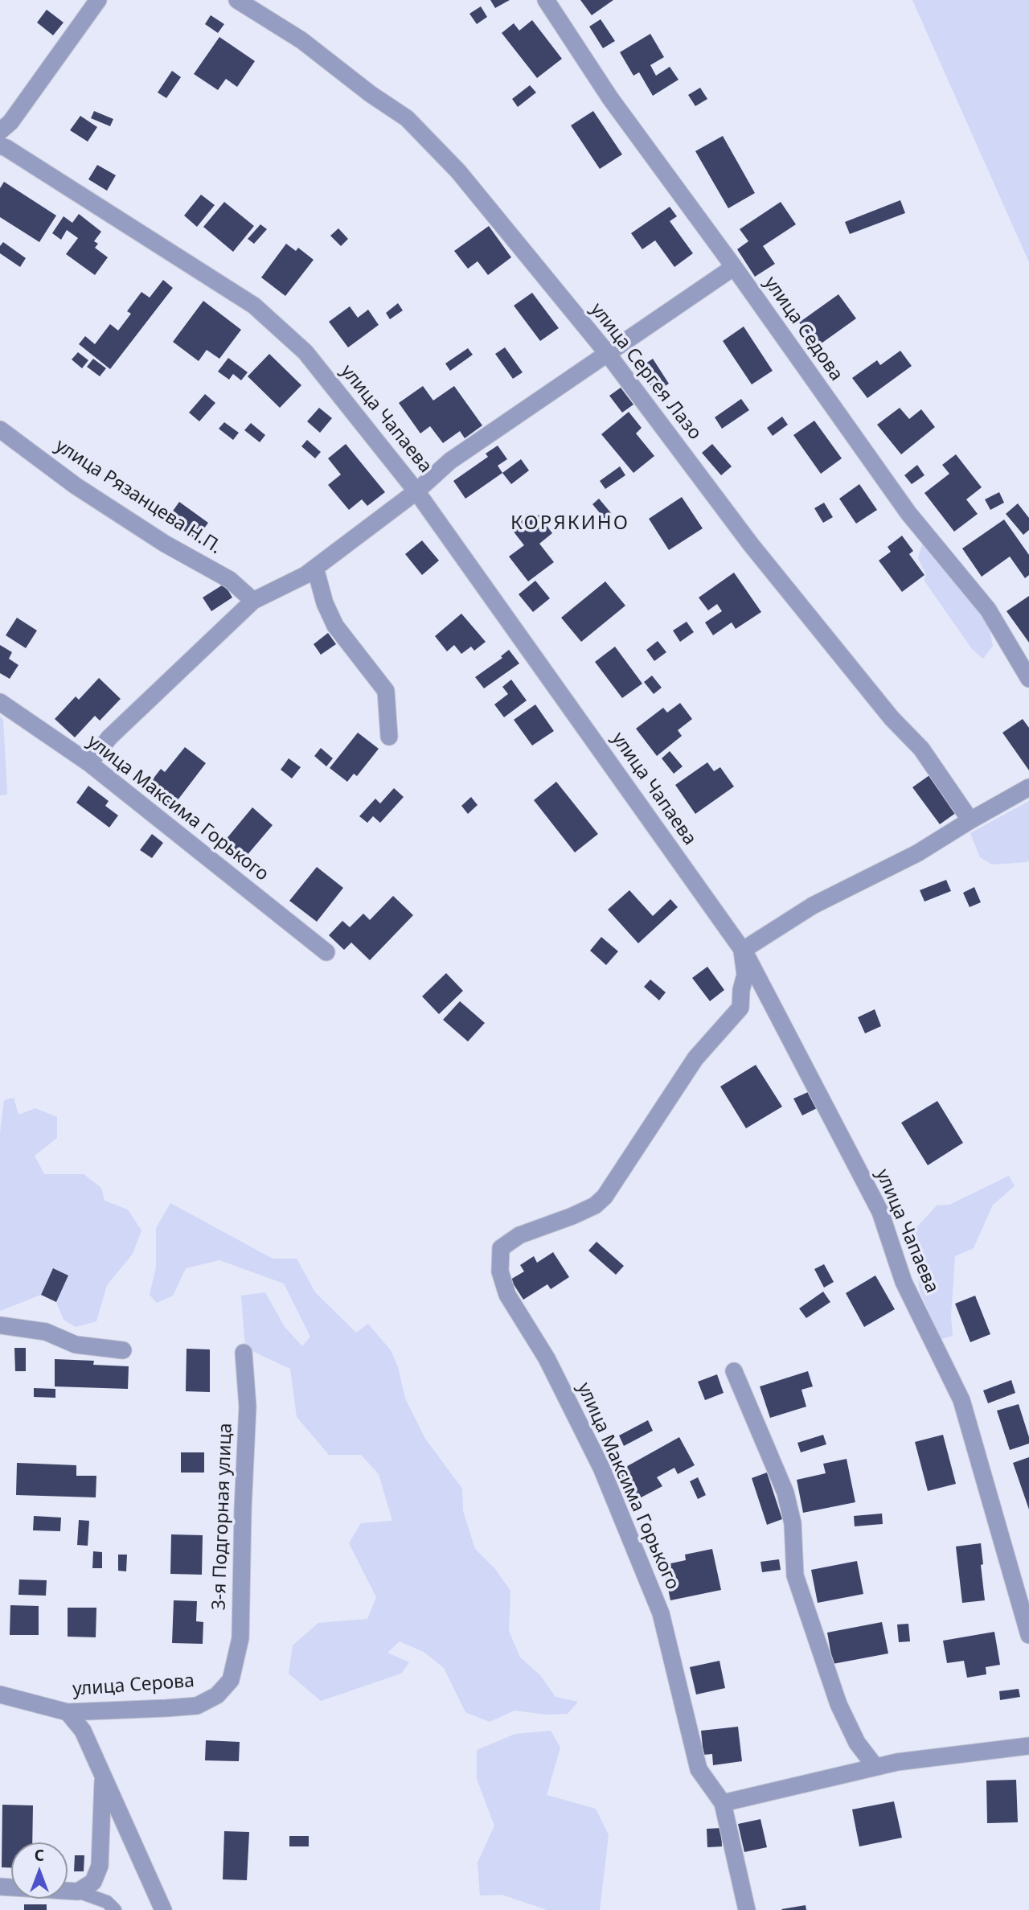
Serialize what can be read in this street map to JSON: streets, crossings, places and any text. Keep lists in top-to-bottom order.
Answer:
{
  "streets": {
    "street": [
      "улица Седова",
      "улица Сергея Лазо",
      "улица Чапаева",
      "улица Рязанцева Н.П.",
      "улица Максима Горького",
      "3-я Подгорная улица",
      "улица Серова"
    ]
  },
  "crossings": [
    ["улица Чапаева", "улица Максима Горького"],
    ["3-я Подгорная улица", "улица Серова"]
  ],
  "districts": ["КОРЯКИНО"],
  "north": "top"
}
